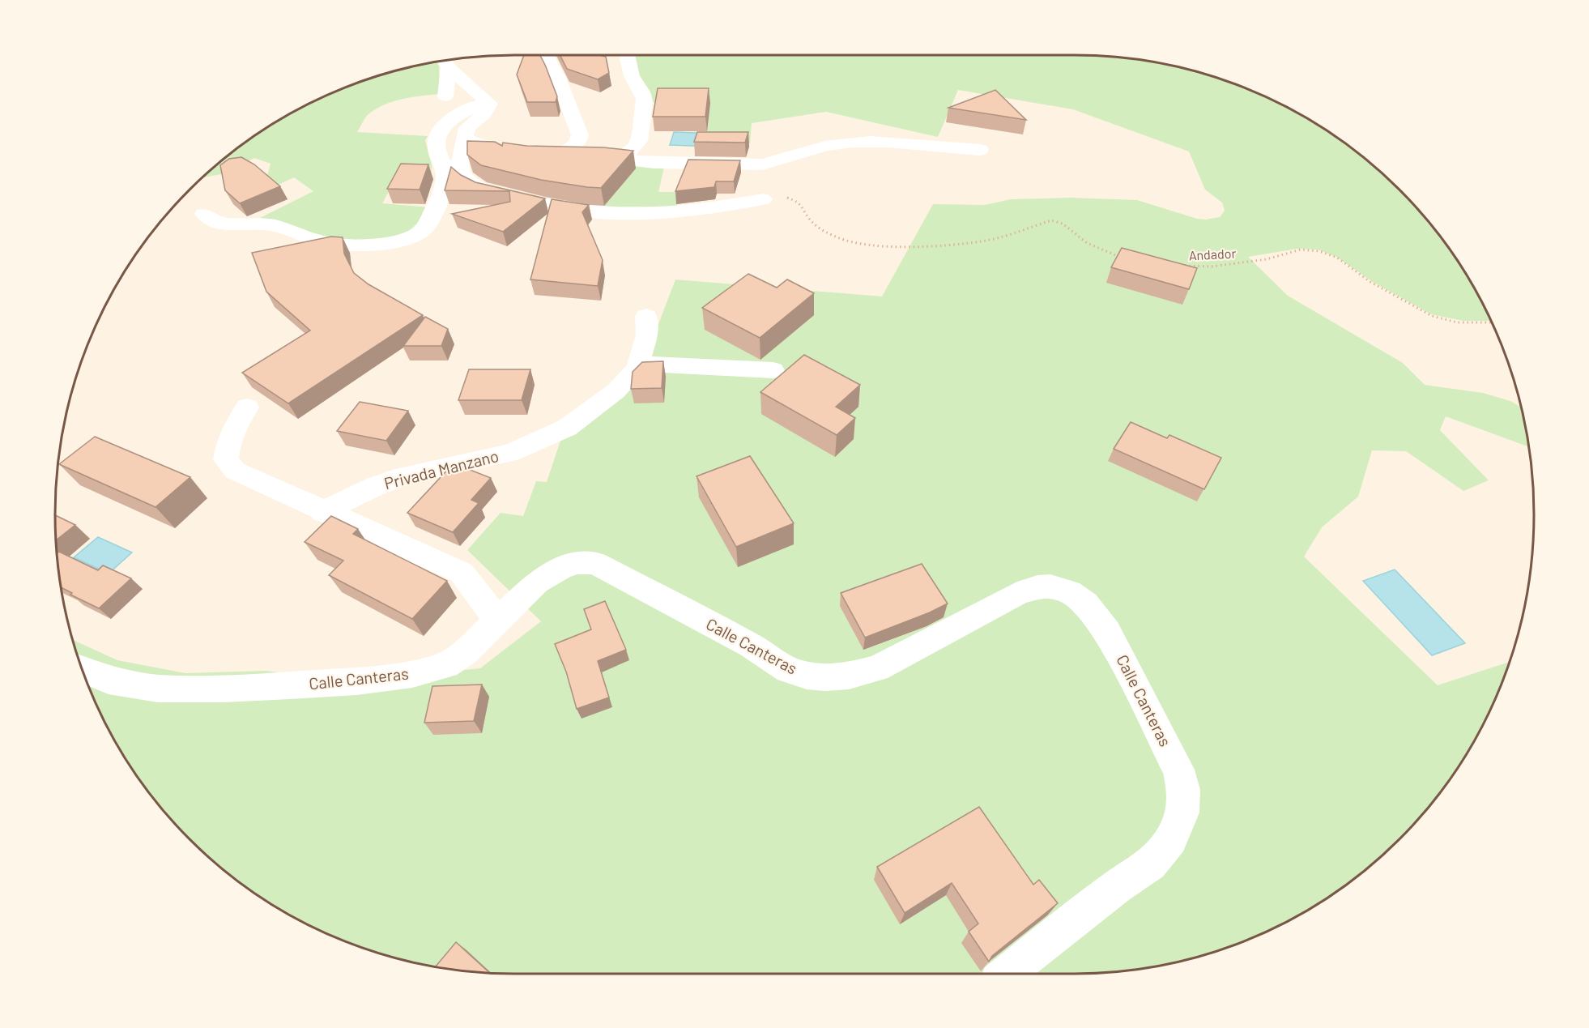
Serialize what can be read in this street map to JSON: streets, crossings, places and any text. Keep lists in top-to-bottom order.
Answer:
{
  "streets": {
    "street": ["Privada Manzano", "Calle Canteras"],
    "path": ["Andador"]
  }
}
